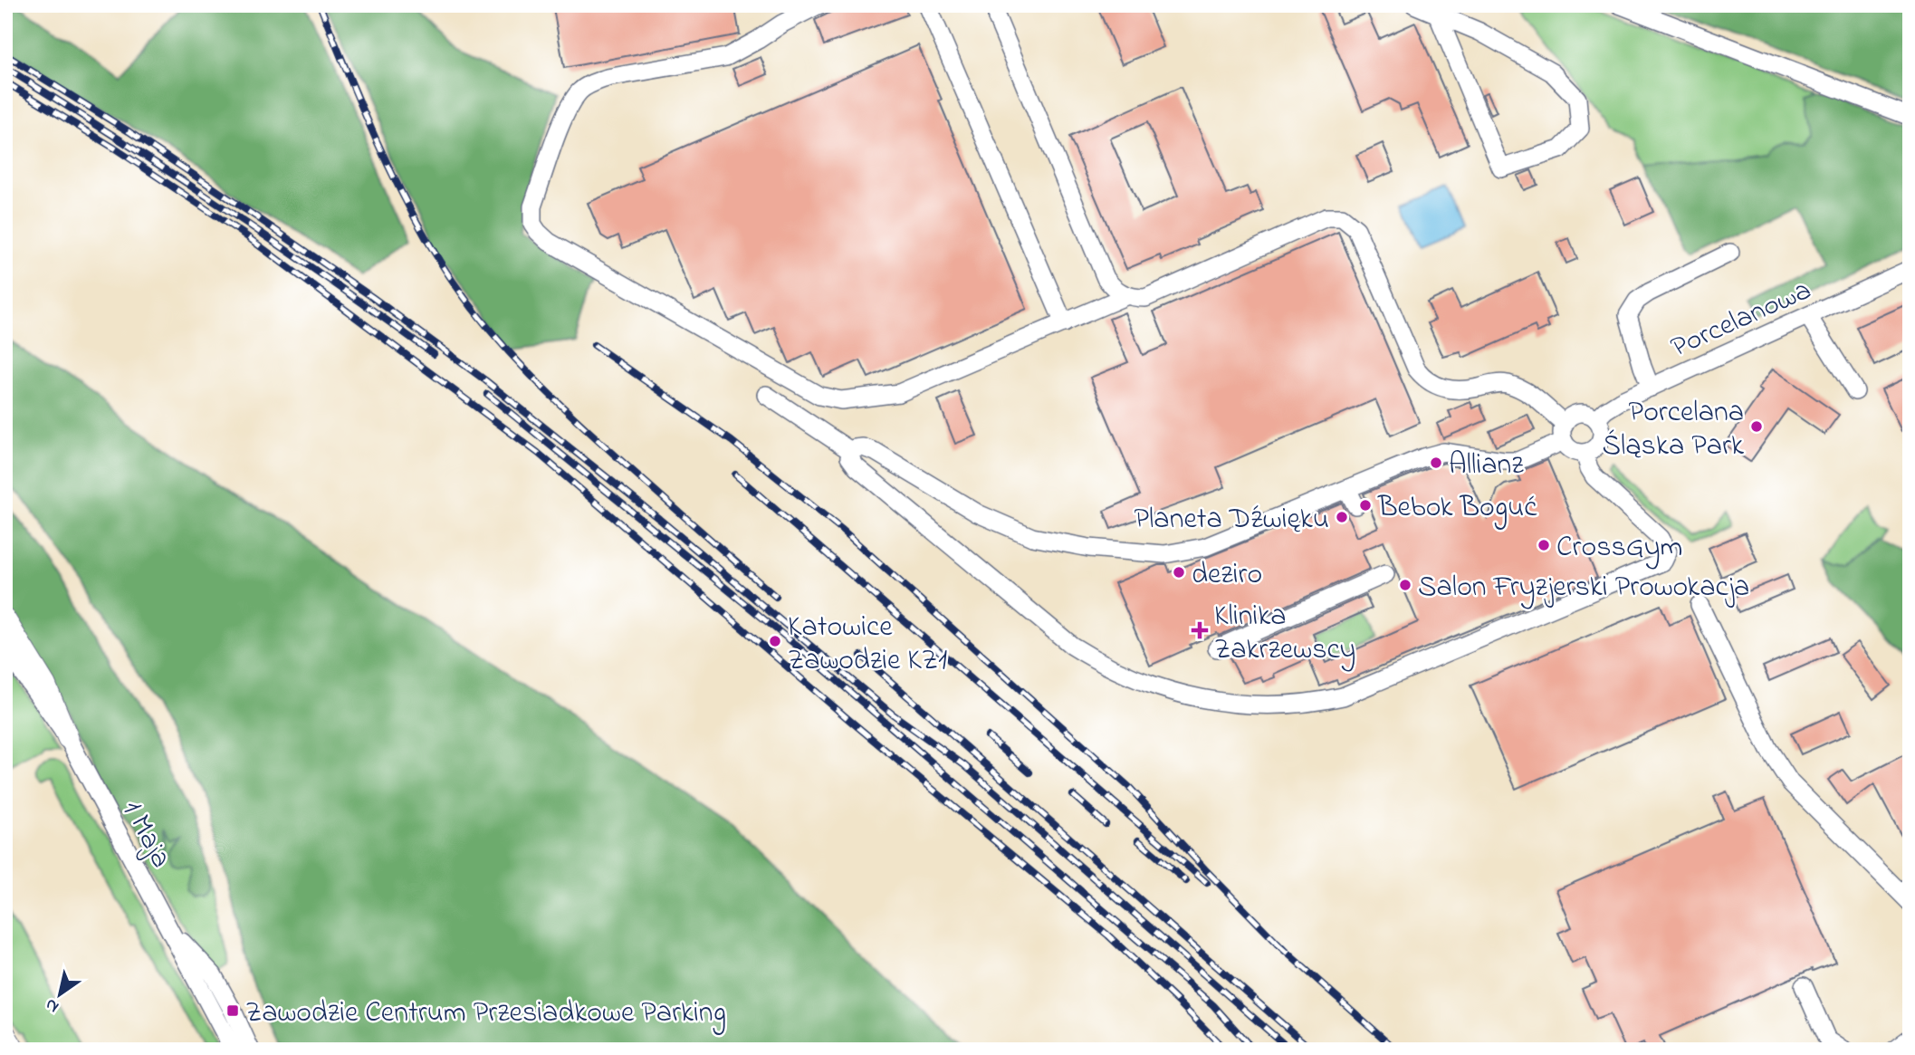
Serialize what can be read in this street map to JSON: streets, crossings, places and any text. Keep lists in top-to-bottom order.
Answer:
{
  "streets": {
    "street": ["Porcelanowa", "1 Maja"]
  },
  "places": {
    "other": [
      "Porcelana Śląska Park",
      "Allianz",
      "Bebok Boguć",
      "Planeta Dźwięku",
      "CrossGym",
      "deziro",
      "Salon Fryzjerski Prowokacja",
      "Katowice Zawodzie KZ1"
    ],
    "health": ["Klinika Zakrzewscy"],
    "transit": ["Zawodzie Centrum Przesiadkowe Parking"]
  },
  "north": "bottom left"
}
